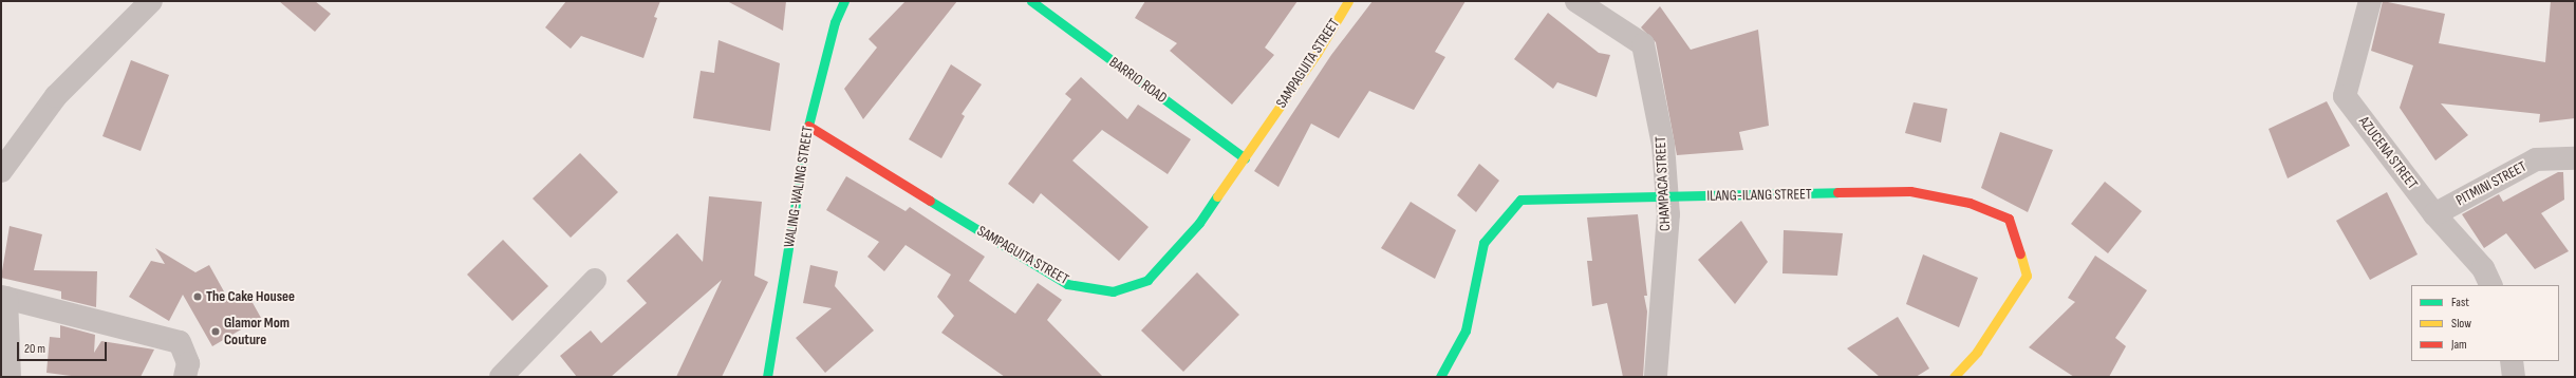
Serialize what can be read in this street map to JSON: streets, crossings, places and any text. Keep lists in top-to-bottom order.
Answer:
{
  "streets": {
    "street": [
      "SAMPAGUITA STREET",
      "BARRIO ROAD",
      "AZUCENA STREET",
      "CHAMPACA STREET",
      "PITMINI STREET",
      "WALING-WALING STREET",
      "ILANG-ILANG STREET"
    ]
  },
  "crossings": [
    ["SAMPAGUITA STREET", "BARRIO ROAD"],
    ["SAMPAGUITA STREET", "WALING-WALING STREET"],
    ["AZUCENA STREET", "PITMINI STREET"],
    ["CHAMPACA STREET", "ILANG-ILANG STREET"]
  ],
  "places": ["The Cake Housee", "Glamor Mom Couture"],
  "legend": ["Fast", "Slow", "Jam"],
  "scale_bar": "20 m"
}
